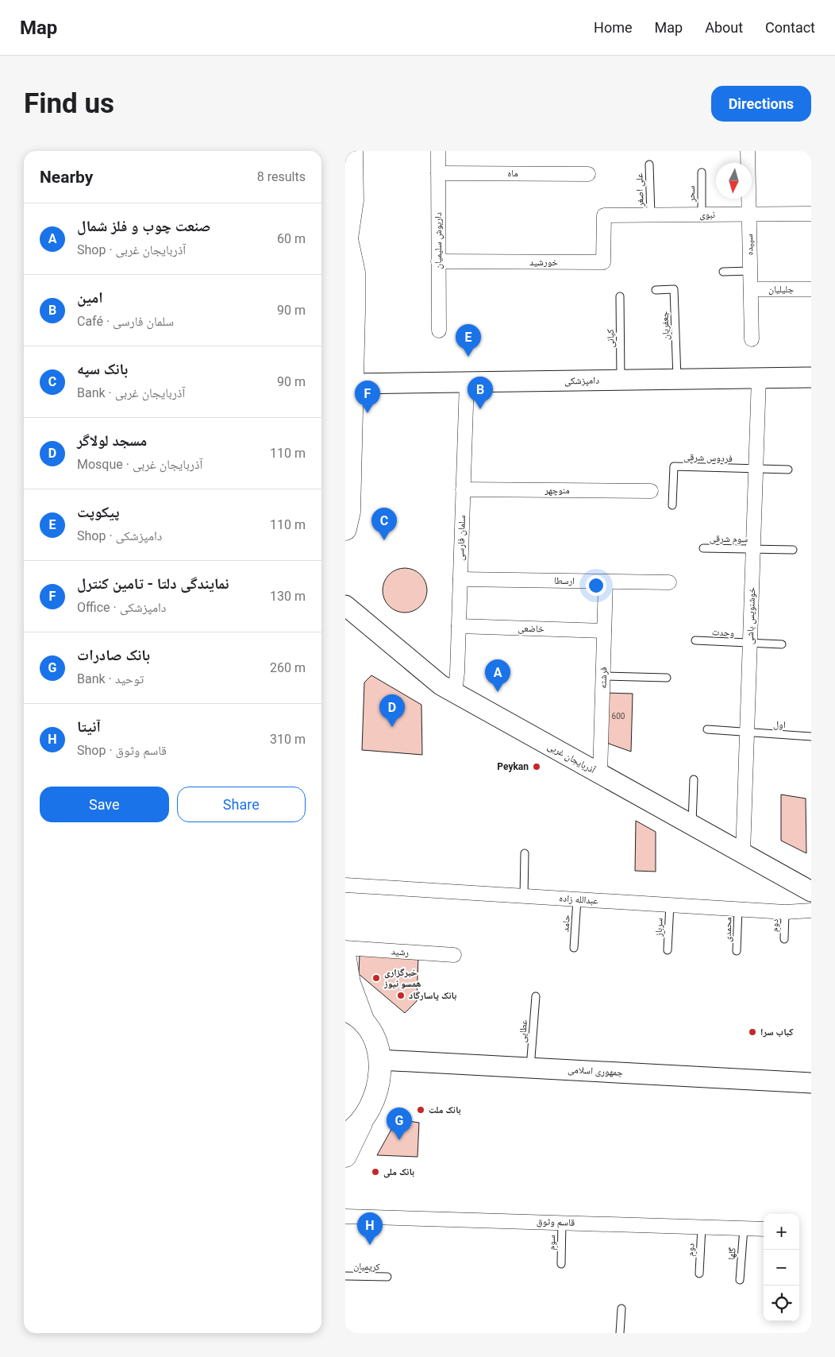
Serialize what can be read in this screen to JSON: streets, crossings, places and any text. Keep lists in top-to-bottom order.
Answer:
{
  "streets": {
    "main road": ["دامپزشکی", "آذربایجان غربی", "جمهوری اسلامی"],
    "street": [
      "ماه",
      "نبوی",
      "داریوش سلیمیان",
      "سپیده",
      "خورشید",
      "جلیلیان",
      "منوچهر",
      "سلمان فارسی",
      "ارسطا",
      "خوشنویس باشی",
      "خاضعی",
      "فرشته",
      "عبدالله زاده",
      "رشید",
      "قاسم وثوق"
    ],
    "lane": [
      "علی اصغر",
      "سحر",
      "جعفریان",
      "کیانی",
      "فردوس شرقی",
      "سوم شرقی",
      "وحدت",
      "اول",
      "حامد",
      "دوم",
      "سرباز",
      "محمدی",
      "عطایی",
      "سوم",
      "گلها",
      "کریمیان"
    ]
  },
  "crossings": [
    ["ماه", "داریوش سلیمیان"],
    ["علی اصغر", "نبوی"],
    ["سحر", "نبوی"],
    ["نبوی", "سپیده"],
    ["نبوی", "خورشید"],
    ["داریوش سلیمیان", "خورشید"],
    ["سپیده", "جلیلیان"],
    ["جعفریان", "دامپزشکی"],
    ["کیانی", "دامپزشکی"],
    ["دامپزشکی", "سلمان فارسی"],
    ["دامپزشکی", "خوشنویس باشی"],
    ["فردوس شرقی", "خوشنویس باشی"],
    ["منوچهر", "سلمان فارسی"],
    ["سلمان فارسی", "ارسطا"],
    ["سلمان فارسی", "خاضعی"],
    ["سلمان فارسی", "آذربایجان غربی"],
    ["سوم شرقی", "خوشنویس باشی"],
    ["ارسطا", "فرشته"],
    ["خوشنویس باشی", "وحدت"],
    ["خوشنویس باشی", "اول"],
    ["خوشنویس باشی", "آذربایجان غربی"],
    ["خاضعی", "فرشته"],
    ["فرشته", "آذربایجان غربی"],
    ["عبدالله زاده", "حامد"],
    ["عبدالله زاده", "دوم"],
    ["عبدالله زاده", "سرباز"],
    ["عبدالله زاده", "محمدی"],
    ["دوم", "قاسم وثوق"],
    ["عطایی", "جمهوری اسلامی"],
    ["قاسم وثوق", "سوم"],
    ["قاسم وثوق", "گلها"]
  ],
  "places": [
    "Peykan",
    "خبرگزاری همسو نیوز",
    "بانک پاسارگاد",
    "کباب سرا",
    "بانک ملت",
    "بانک ملی"
  ],
  "house_numbers": ["600"],
  "north": "bottom",
  "page": {
    "header": "Map",
    "nav": [
      "Home",
      "Map",
      "About",
      "Contact"
    ],
    "buttons": [
      "Directions",
      ["Save", "Share"]
    ],
    "title": "Find us",
    "heading": ["Nearby", "8 results"],
    "list": [
      {
        "mark": "A",
        "name": "صنعت چوب و فلز شمال",
        "note": "Shop · آذربایجان غربی",
        "value": "60 m"
      },
      {
        "mark": "B",
        "name": "امین",
        "note": "Café · سلمان فارسی",
        "value": "90 m"
      },
      {
        "mark": "C",
        "name": "بانک سپه",
        "note": "Bank · آذربایجان غربی",
        "value": "90 m"
      },
      {
        "mark": "D",
        "name": "مسجد لولاگر",
        "note": "Mosque · آذربایجان غربی",
        "value": "110 m"
      },
      {
        "mark": "E",
        "name": "پیکوپت",
        "note": "Shop · دامپزشکی",
        "value": "110 m"
      },
      {
        "mark": "F",
        "name": "نمایندگی دلتا - تامین کنترل",
        "note": "Office · دامپزشکی",
        "value": "130 m"
      },
      {
        "mark": "G",
        "name": "بانک صادرات",
        "note": "Bank · توحید",
        "value": "260 m"
      },
      {
        "mark": "H",
        "name": "آنیتا",
        "note": "Shop · قاسم وثوق",
        "value": "310 m"
      }
    ],
    "pins": [
      "E",
      "B",
      "F",
      "C",
      "A",
      "D",
      "G",
      "H"
    ],
    "map_buttons": ["+", "−"]
  }
}
